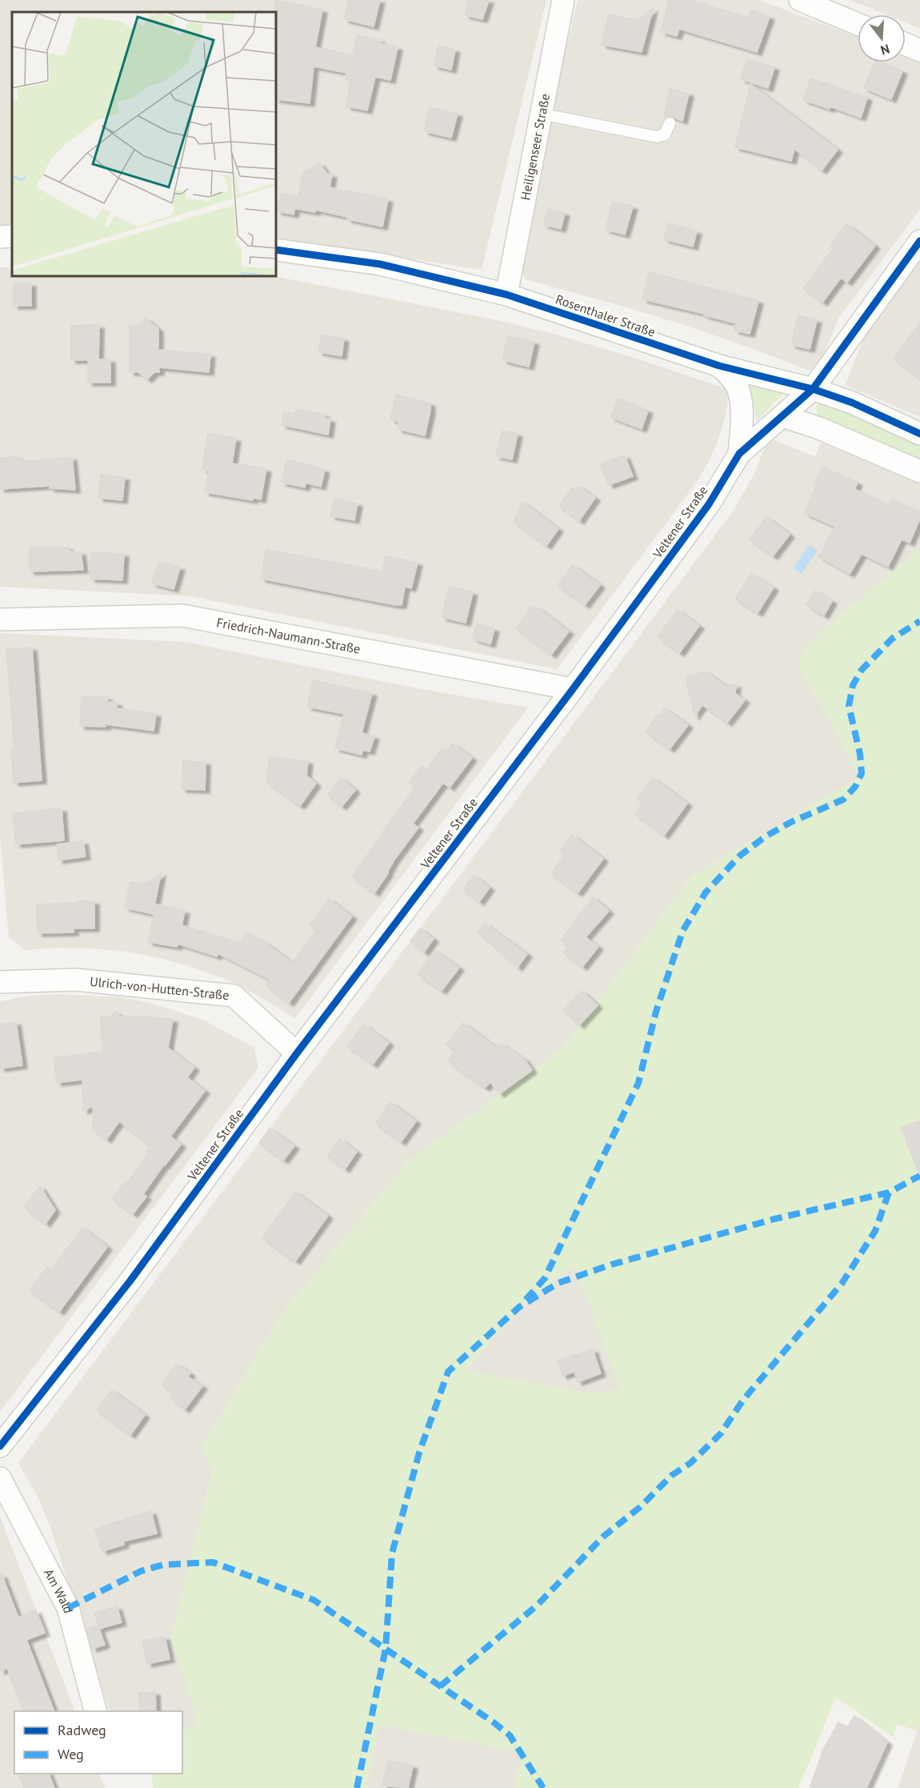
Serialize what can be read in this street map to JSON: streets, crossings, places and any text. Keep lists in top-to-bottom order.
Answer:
{
  "streets": {
    "street": [
      "Heiligenseer Straße",
      "Rosenthaler Straße",
      "Veltener Straße",
      "Friedrich-Naumann-Straße",
      "Ulrich-von-Hutten-Straße",
      "Am Wald"
    ]
  },
  "crossings": [
    ["Heiligenseer Straße", "Rosenthaler Straße"],
    ["Rosenthaler Straße", "Veltener Straße"],
    ["Veltener Straße", "Friedrich-Naumann-Straße"],
    ["Veltener Straße", "Ulrich-von-Hutten-Straße"]
  ],
  "legend": ["Radweg", "Weg"],
  "north": "bottom"
}
